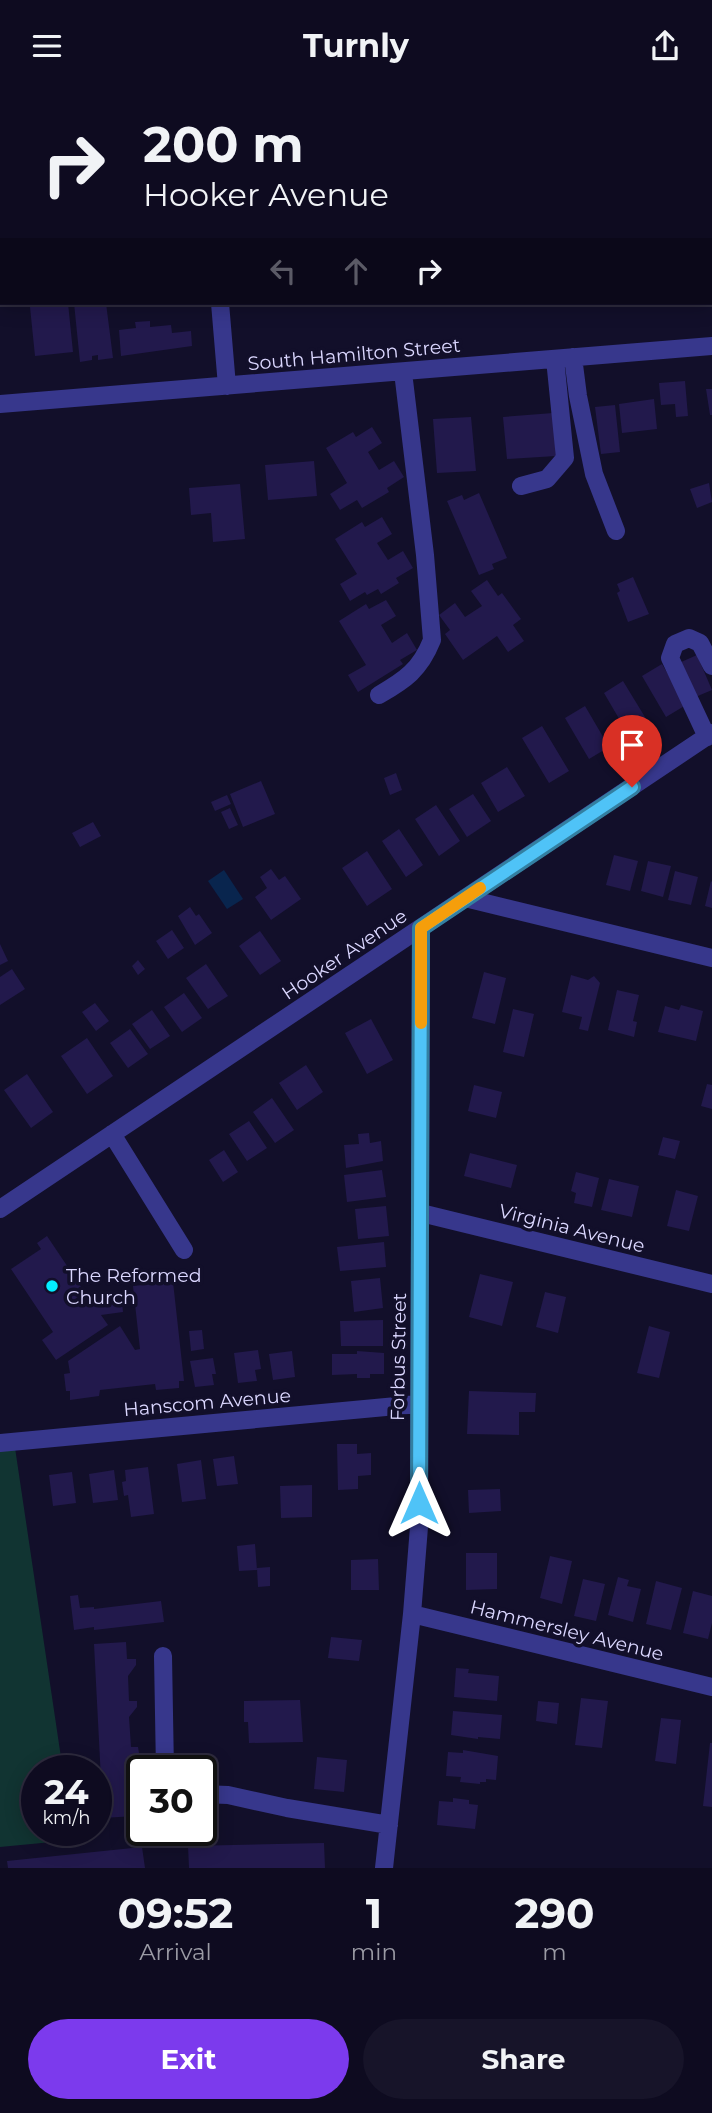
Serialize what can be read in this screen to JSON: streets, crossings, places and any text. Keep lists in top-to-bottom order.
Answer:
{
  "streets": {
    "street": [
      "South Hamilton Street",
      "Hooker Avenue",
      "Virginia Avenue",
      "Forbus Street",
      "Hanscom Avenue",
      "Hammersley Avenue"
    ]
  },
  "crossings": [
    ["Hooker Avenue", "Forbus Street"],
    ["Virginia Avenue", "Forbus Street"],
    ["Forbus Street", "Hanscom Avenue"],
    ["Forbus Street", "Hammersley Avenue"]
  ],
  "places": ["The Reformed Church"],
  "page": {
    "header": "Turnly",
    "turn": ["200 m", "Hooker Avenue"],
    "speed": "24 km/h",
    "limit": "30",
    "eta": [
      "09:52",
      "Arrival",
      "1",
      "min",
      "290",
      "m"
    ],
    "buttons": ["Exit", "Share"]
  }
}
